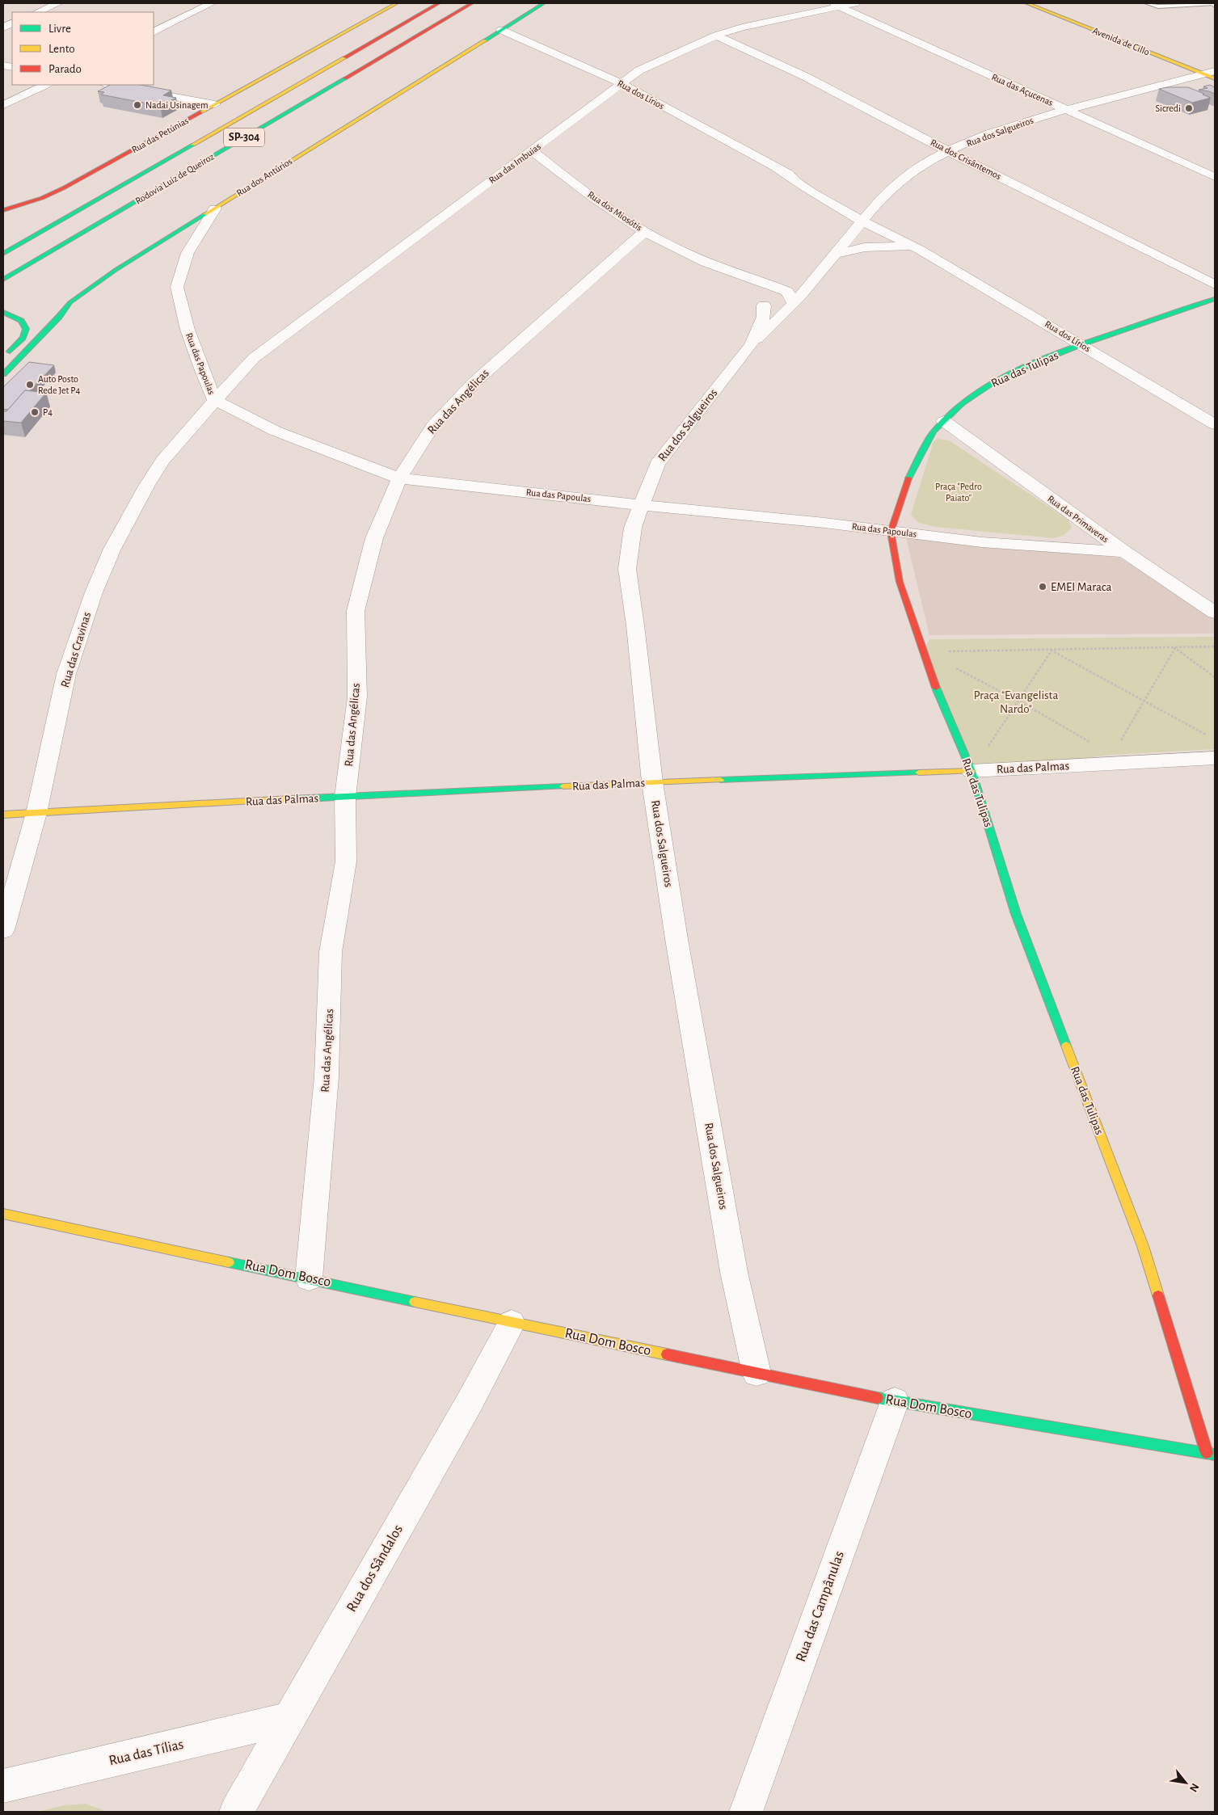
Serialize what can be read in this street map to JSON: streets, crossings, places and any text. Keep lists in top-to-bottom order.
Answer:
{
  "streets": {
    "main road": [
      "Avenida de Cillo",
      "Rua das Petúnias",
      "SP-304",
      "Rua dos Antúrios",
      "Rodovia Luiz de Queiroz",
      "Rua das Tulipas",
      "Rua das Palmas",
      "Rua Dom Bosco"
    ],
    "street": [
      "Rua das Açucenas",
      "Rua dos Lírios",
      "Rua dos Salgueiros",
      "Rua dos Crisântemos",
      "Rua das Imbuias",
      "Rua dos Miosótis",
      "Rua das Papoulas",
      "Rua das Angélicas",
      "Rua das Primaveras",
      "Rua das Cravinas",
      "Rua dos Sândalos",
      "Rua das Campânulas",
      "Rua das Tílias"
    ]
  },
  "crossings": [
    ["Avenida de Cillo", "Rua dos Salgueiros"],
    ["Rua das Açucenas", "Rua dos Salgueiros"],
    ["Rua das Açucenas", "Rua das Imbuias"],
    ["Rua dos Lírios", "Rua dos Salgueiros"],
    ["Rua dos Lírios", "Rua das Imbuias"],
    ["Rua dos Lírios", "Rua dos Antúrios"],
    ["Rua dos Lírios", "Rua das Tulipas"],
    ["Rua dos Salgueiros", "Rua dos Crisântemos"],
    ["Rua dos Salgueiros", "Rua dos Miosótis"],
    ["Rua dos Salgueiros", "Rua das Papoulas"],
    ["Rua dos Salgueiros", "Rua das Palmas"],
    ["Rua dos Salgueiros", "Rua Dom Bosco"],
    ["Rua dos Crisântemos", "Rua das Imbuias"],
    ["Rua das Imbuias", "Rua dos Miosótis"],
    ["Rua das Imbuias", "Rua das Papoulas"],
    ["Rua das Imbuias", "Rua das Cravinas"],
    ["Rua dos Antúrios", "Rua das Papoulas"],
    ["Rua dos Miosótis", "Rua das Angélicas"],
    ["Rua das Papoulas", "Rua das Tulipas"],
    ["Rua das Papoulas", "Rua das Angélicas"],
    ["Rua das Papoulas", "Rua das Primaveras"],
    ["Rua das Papoulas", "Rua das Cravinas"],
    ["Rua das Tulipas", "Rua das Primaveras"],
    ["Rua das Tulipas", "Rua das Palmas"],
    ["Rua das Tulipas", "Rua Dom Bosco"],
    ["Rua das Angélicas", "Rua das Palmas"],
    ["Rua das Angélicas", "Rua Dom Bosco"],
    ["Rua das Cravinas", "Rua das Palmas"],
    ["Rua Dom Bosco", "Rua dos Sândalos"],
    ["Rua Dom Bosco", "Rua das Campânulas"],
    ["Rua dos Sândalos", "Rua das Tílias"]
  ],
  "parks": ["Praça \"Pedro Paiato\"", "Praça \"Evangelista Nardo\""],
  "places": [
    "Nadai Usinagem",
    "Sicredi",
    "Auto Posto Rede Jet P4",
    "P4",
    "EMEI Maraca"
  ],
  "legend": ["Livre", "Lento", "Parado"],
  "north": "bottom right"
}
